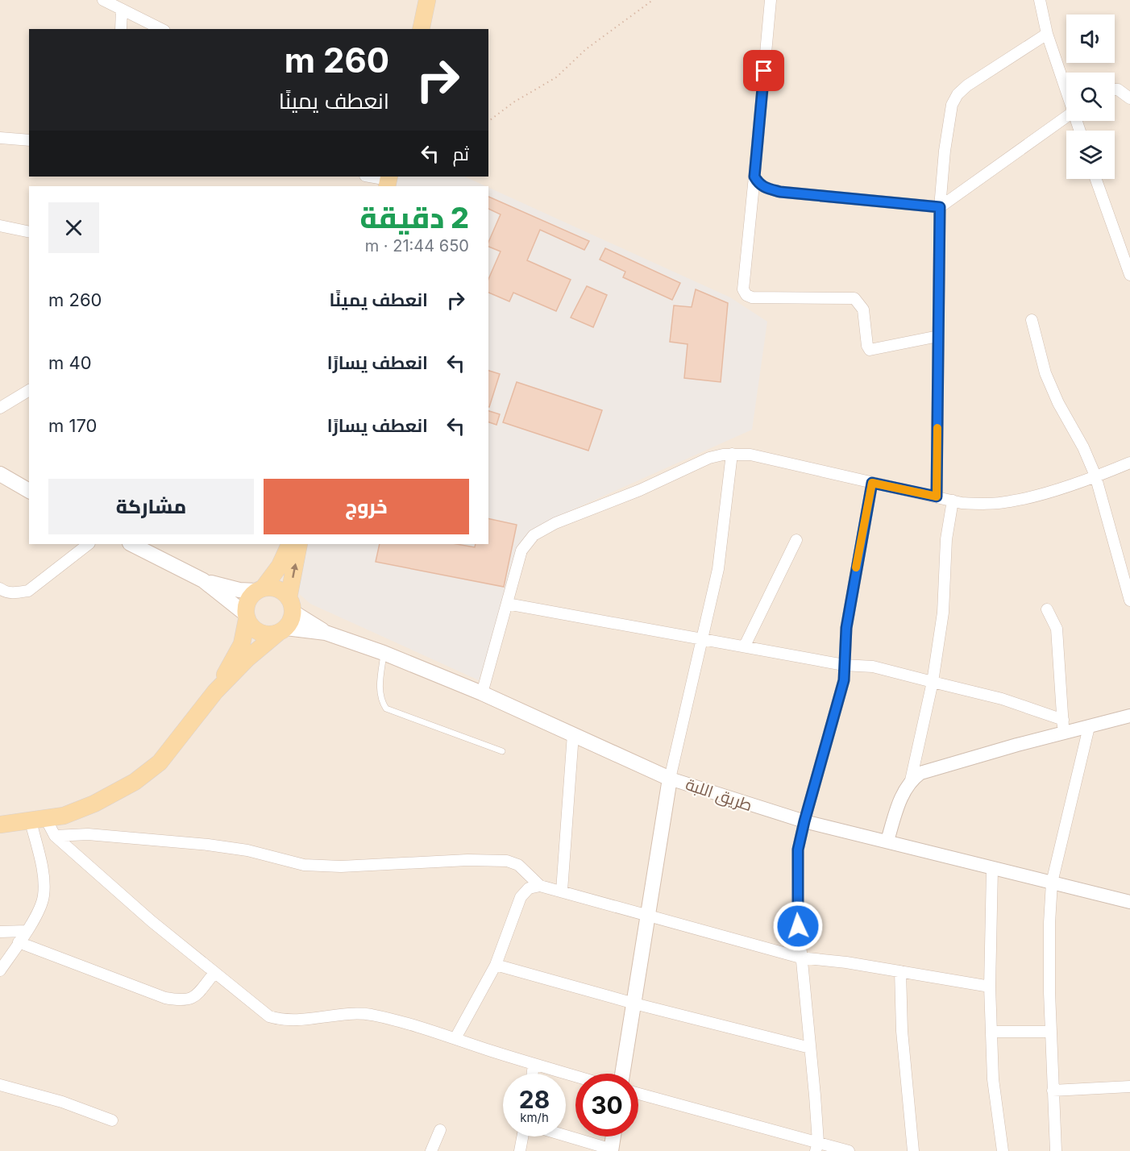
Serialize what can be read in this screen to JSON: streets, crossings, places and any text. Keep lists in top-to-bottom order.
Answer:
{
  "streets": {
    "main road": ["طريق اللبة"]
  },
  "page": {
    "turn": ["260 m", "انعطف يمينًا"],
    "then": "ثم",
    "heading": ["2 دقيقة", "650 m · 21:44"],
    "list": [
      {
        "name": "انعطف يمينًا",
        "value": "260 m"
      },
      {
        "name": "انعطف يسارًا",
        "value": "40 m"
      },
      {
        "name": "انعطف يسارًا",
        "value": "170 m"
      }
    ],
    "buttons": ["خروج", "مشاركة"],
    "speed": "28 km/h",
    "limit": "30"
  }
}
